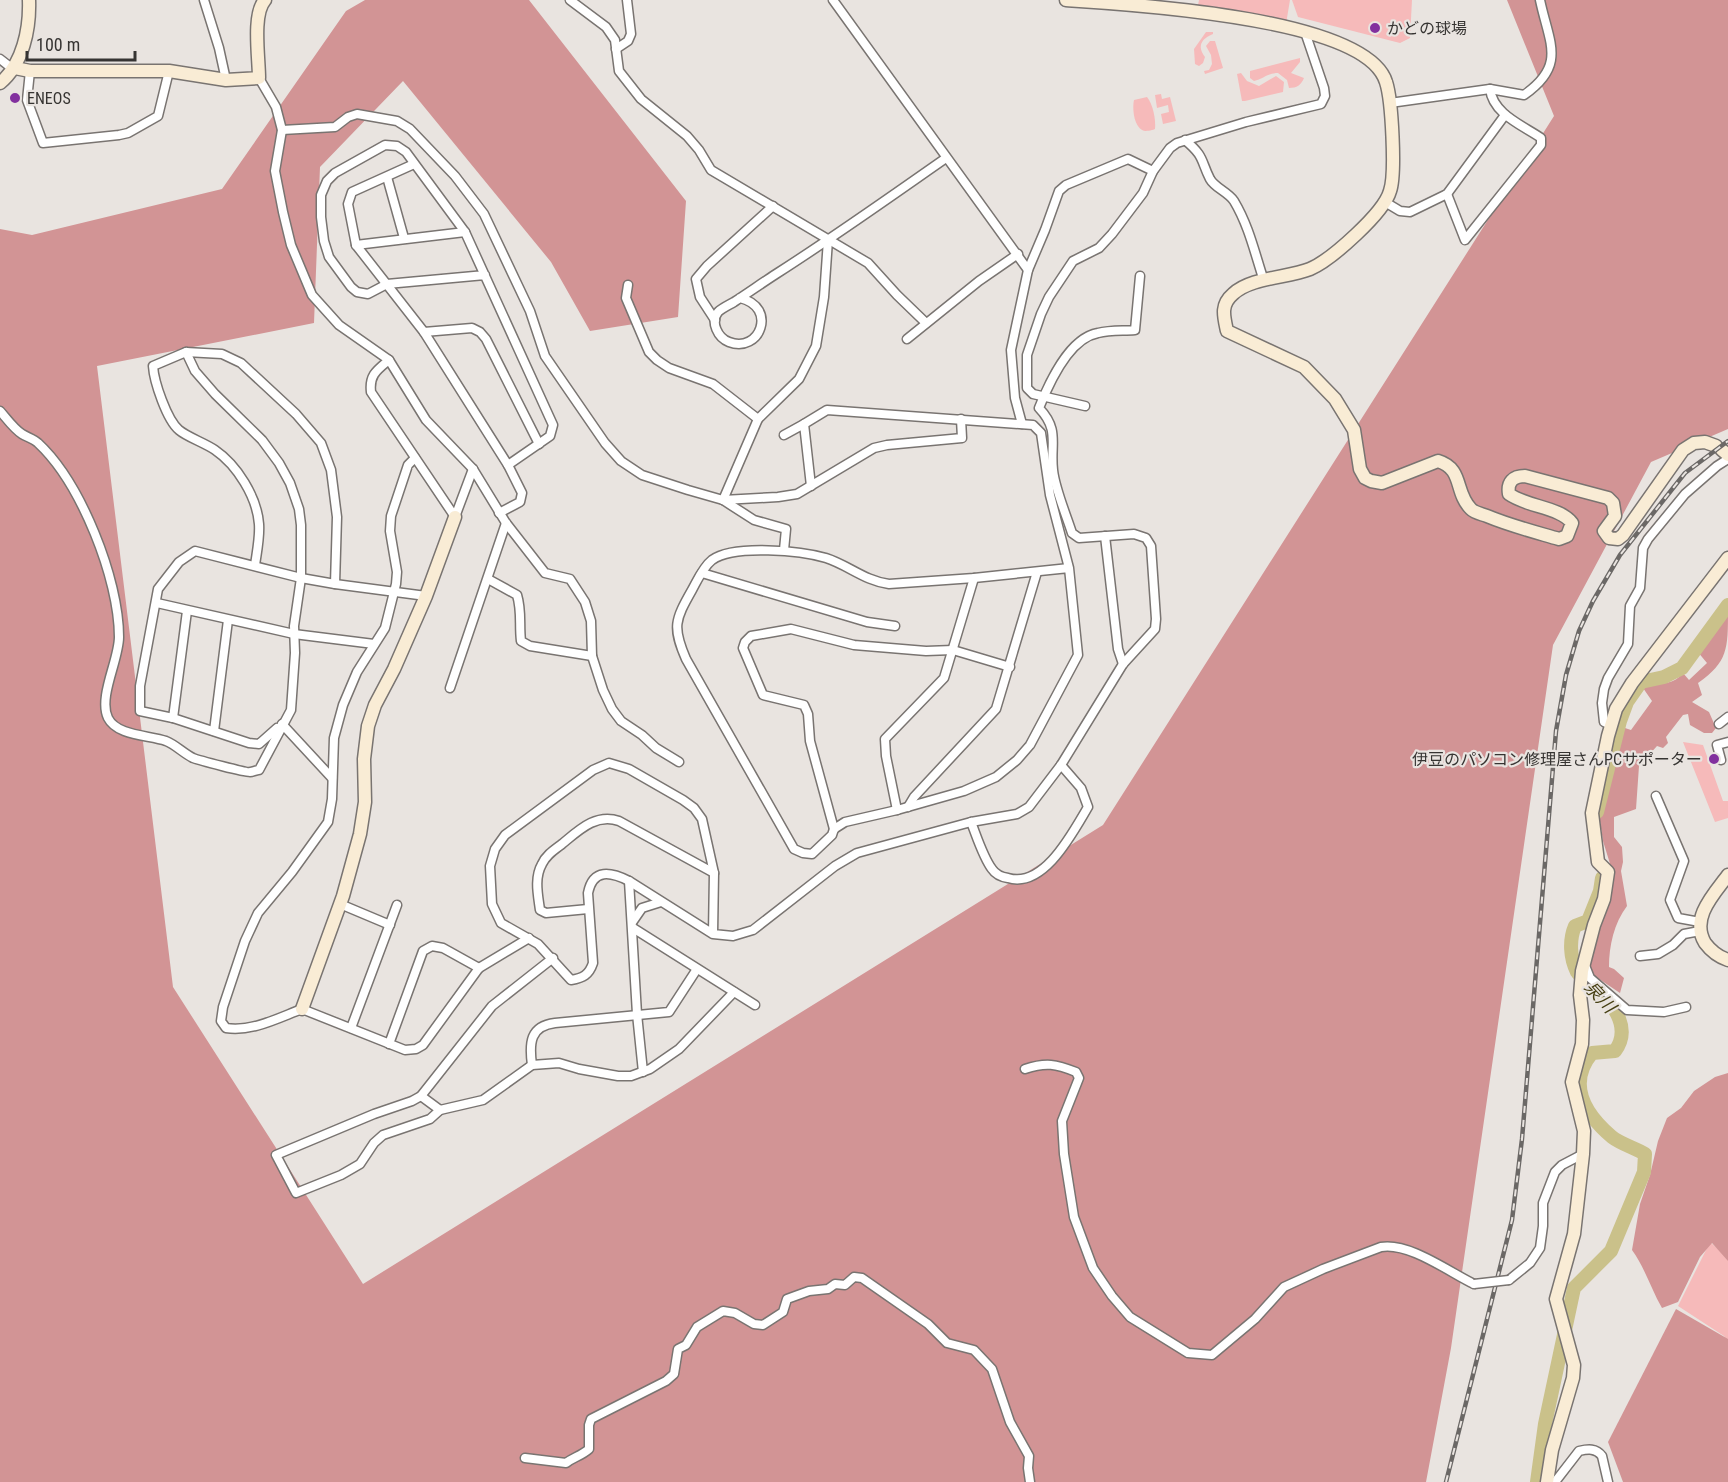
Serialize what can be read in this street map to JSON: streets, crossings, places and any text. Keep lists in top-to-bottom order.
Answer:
{
  "water": ["泉川"],
  "places": ["かどの球場", "ENEOS", "伊豆のパソコン修理屋さんPCサポーター"],
  "scale_bar": "100 m"
}
